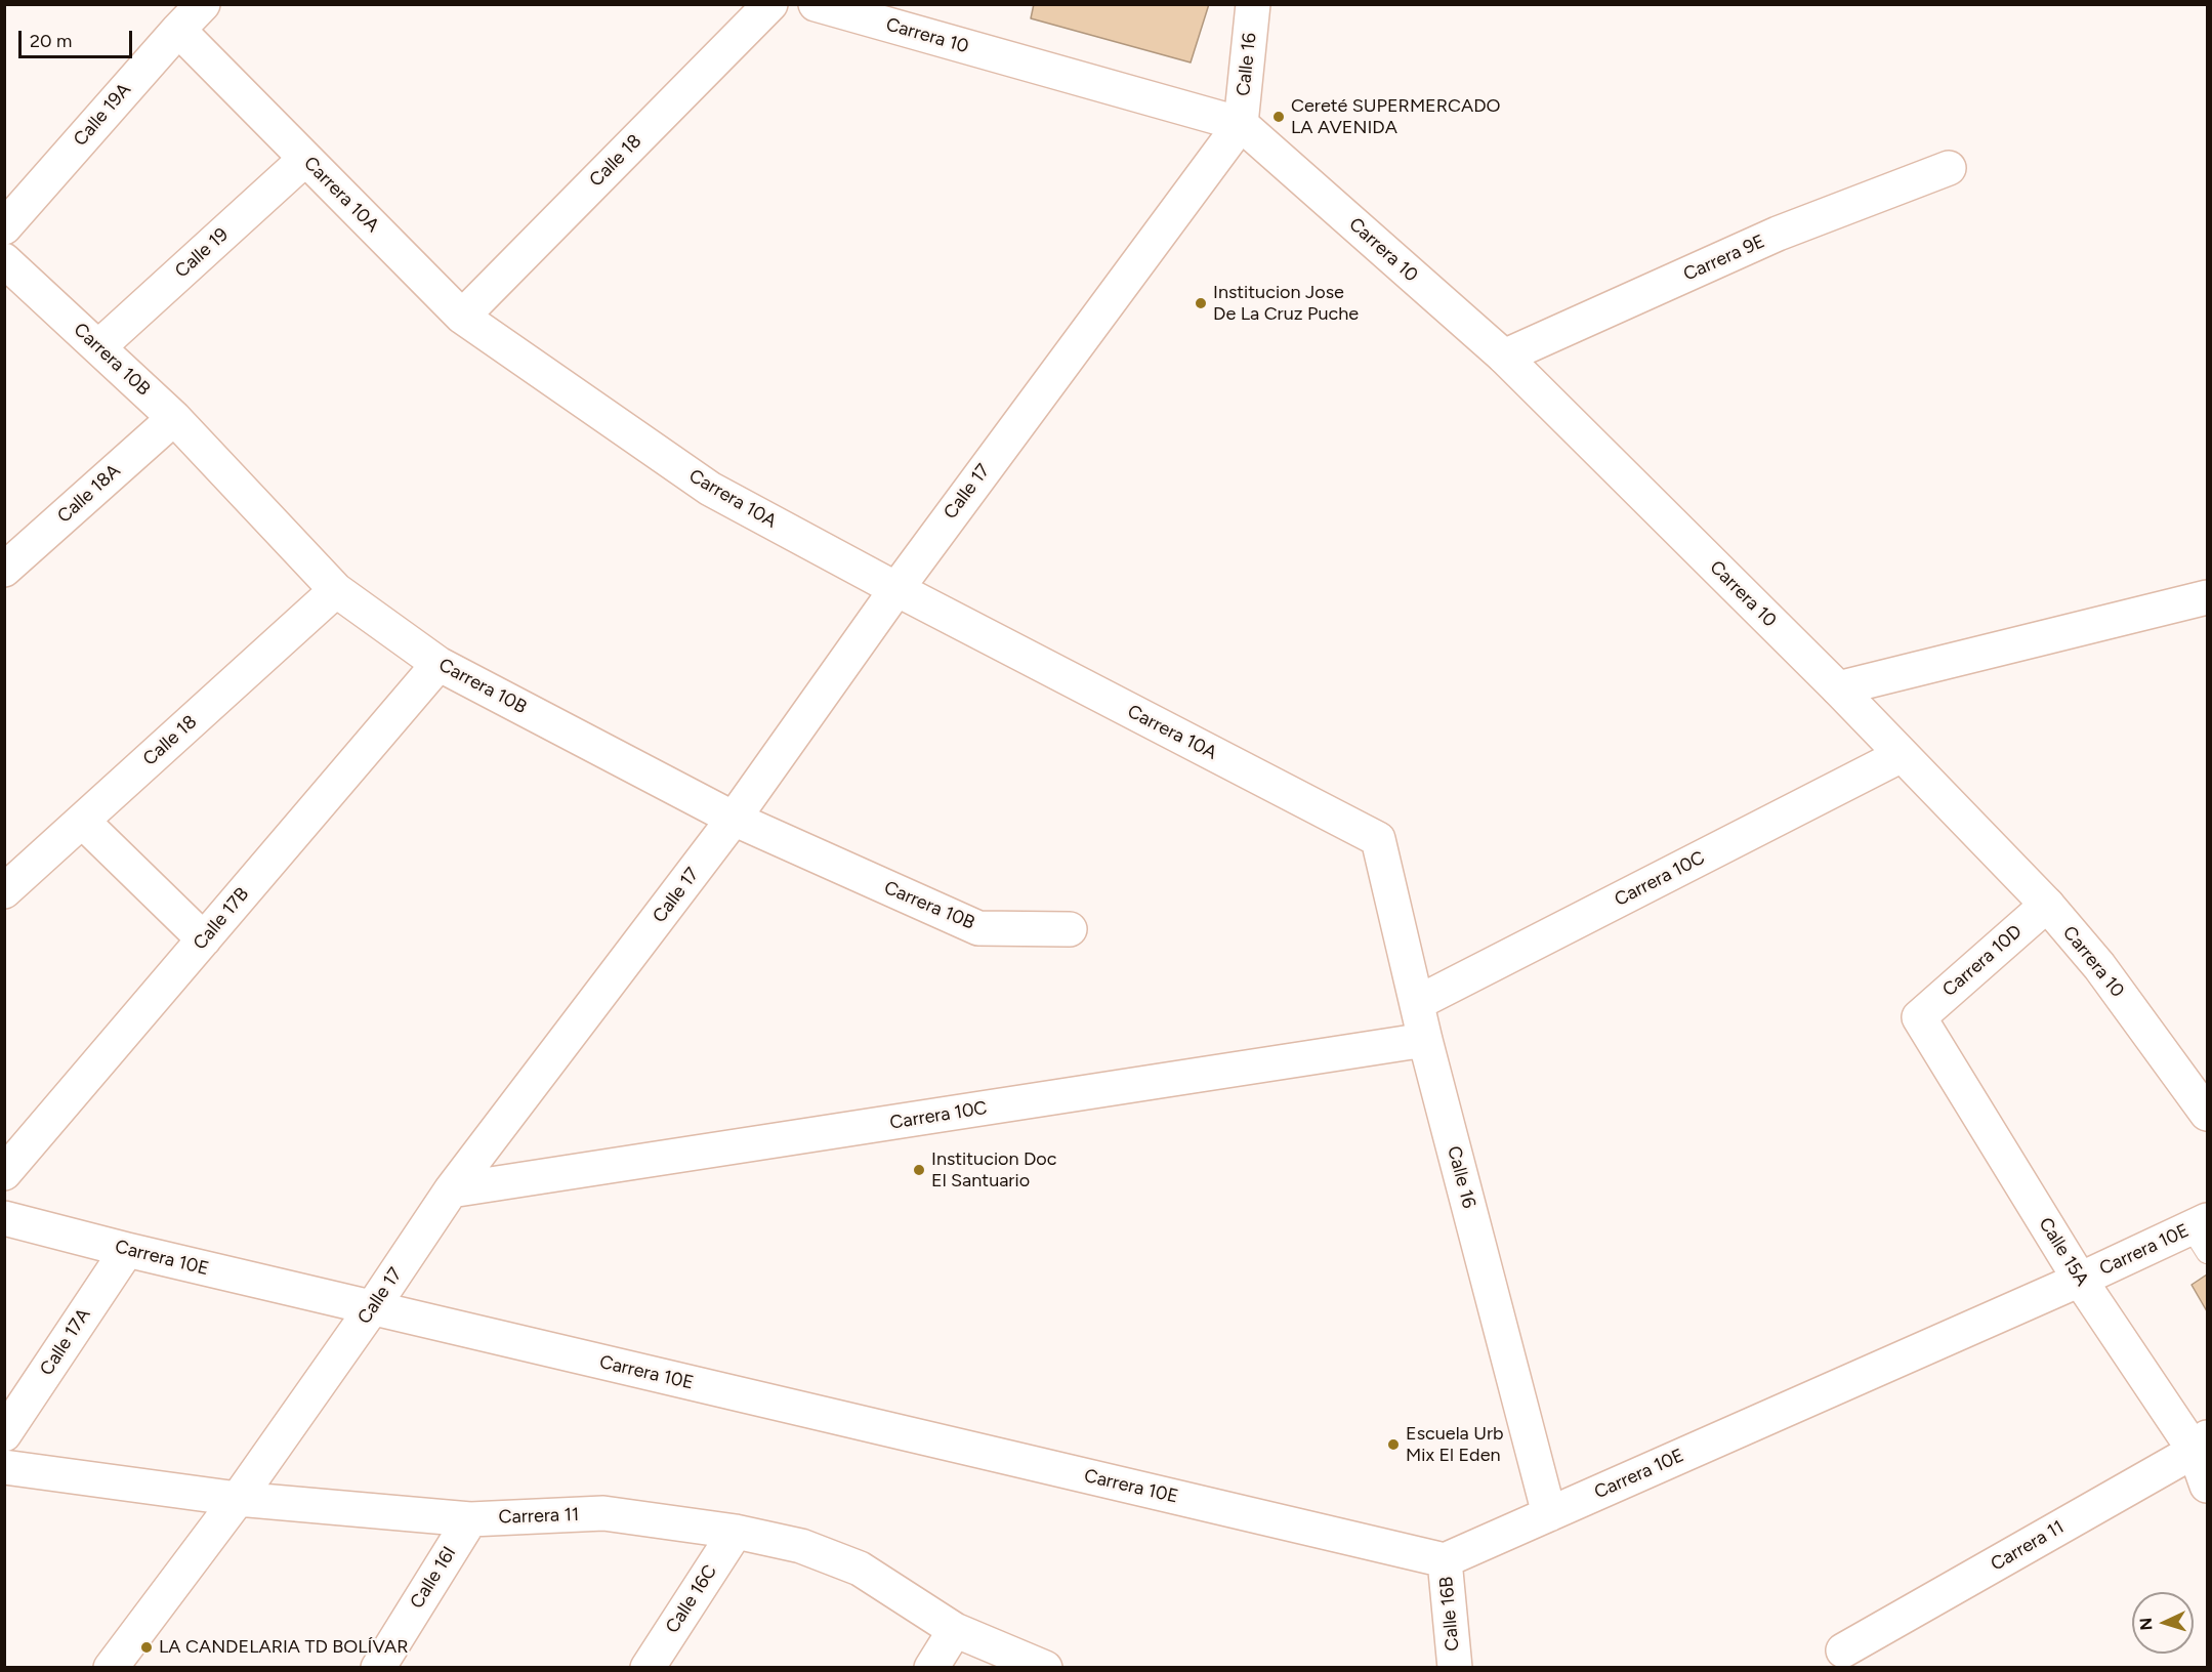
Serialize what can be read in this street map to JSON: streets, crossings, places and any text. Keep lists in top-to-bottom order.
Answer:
{
  "streets": {
    "street": [
      "Carrera 10",
      "Calle 16",
      "Calle 19A",
      "Calle 18",
      "Carrera 10A",
      "Calle 19",
      "Carrera 9E",
      "Carrera 10B",
      "Calle 17",
      "Calle 18A",
      "Carrera 10C",
      "Calle 17B",
      "Carrera 10D",
      "Carrera 10E",
      "Calle 15A",
      "Calle 17A",
      "Carrera 11",
      "Calle 16I",
      "Calle 16C",
      "Calle 16B"
    ]
  },
  "crossings": [
    ["Carrera 10", "Calle 16"],
    ["Carrera 10", "Carrera 9E"],
    ["Carrera 10", "Calle 17"],
    ["Carrera 10", "Carrera 10C"],
    ["Carrera 10", "Carrera 10D"],
    ["Calle 16", "Carrera 10A"],
    ["Calle 16", "Calle 17"],
    ["Calle 16", "Carrera 10C"],
    ["Calle 16", "Carrera 10E"],
    ["Calle 19A", "Carrera 10A"],
    ["Calle 18", "Carrera 10A"],
    ["Calle 18", "Carrera 10B"],
    ["Carrera 10A", "Calle 19"],
    ["Carrera 10A", "Calle 17"],
    ["Calle 19", "Carrera 10B"],
    ["Carrera 10B", "Calle 17"],
    ["Carrera 10B", "Calle 18A"],
    ["Carrera 10B", "Calle 17B"],
    ["Calle 17", "Carrera 10C"],
    ["Calle 17", "Carrera 10E"],
    ["Calle 17", "Carrera 11"],
    ["Carrera 10D", "Calle 15A"],
    ["Carrera 10E", "Calle 15A"],
    ["Carrera 10E", "Calle 17A"],
    ["Carrera 10E", "Calle 16B"],
    ["Calle 15A", "Carrera 11"],
    ["Carrera 11", "Calle 16I"],
    ["Carrera 11", "Calle 16C"]
  ],
  "places": [
    "Cereté SUPERMERCADO LA AVENIDA",
    "Institucion Jose De La Cruz Puche",
    "Institucion Doc El Santuario",
    "Escuela Urb Mix El Eden",
    "LA CANDELARIA TD BOLÍVAR"
  ],
  "scale_bar": "20 m",
  "north": "left"
}
